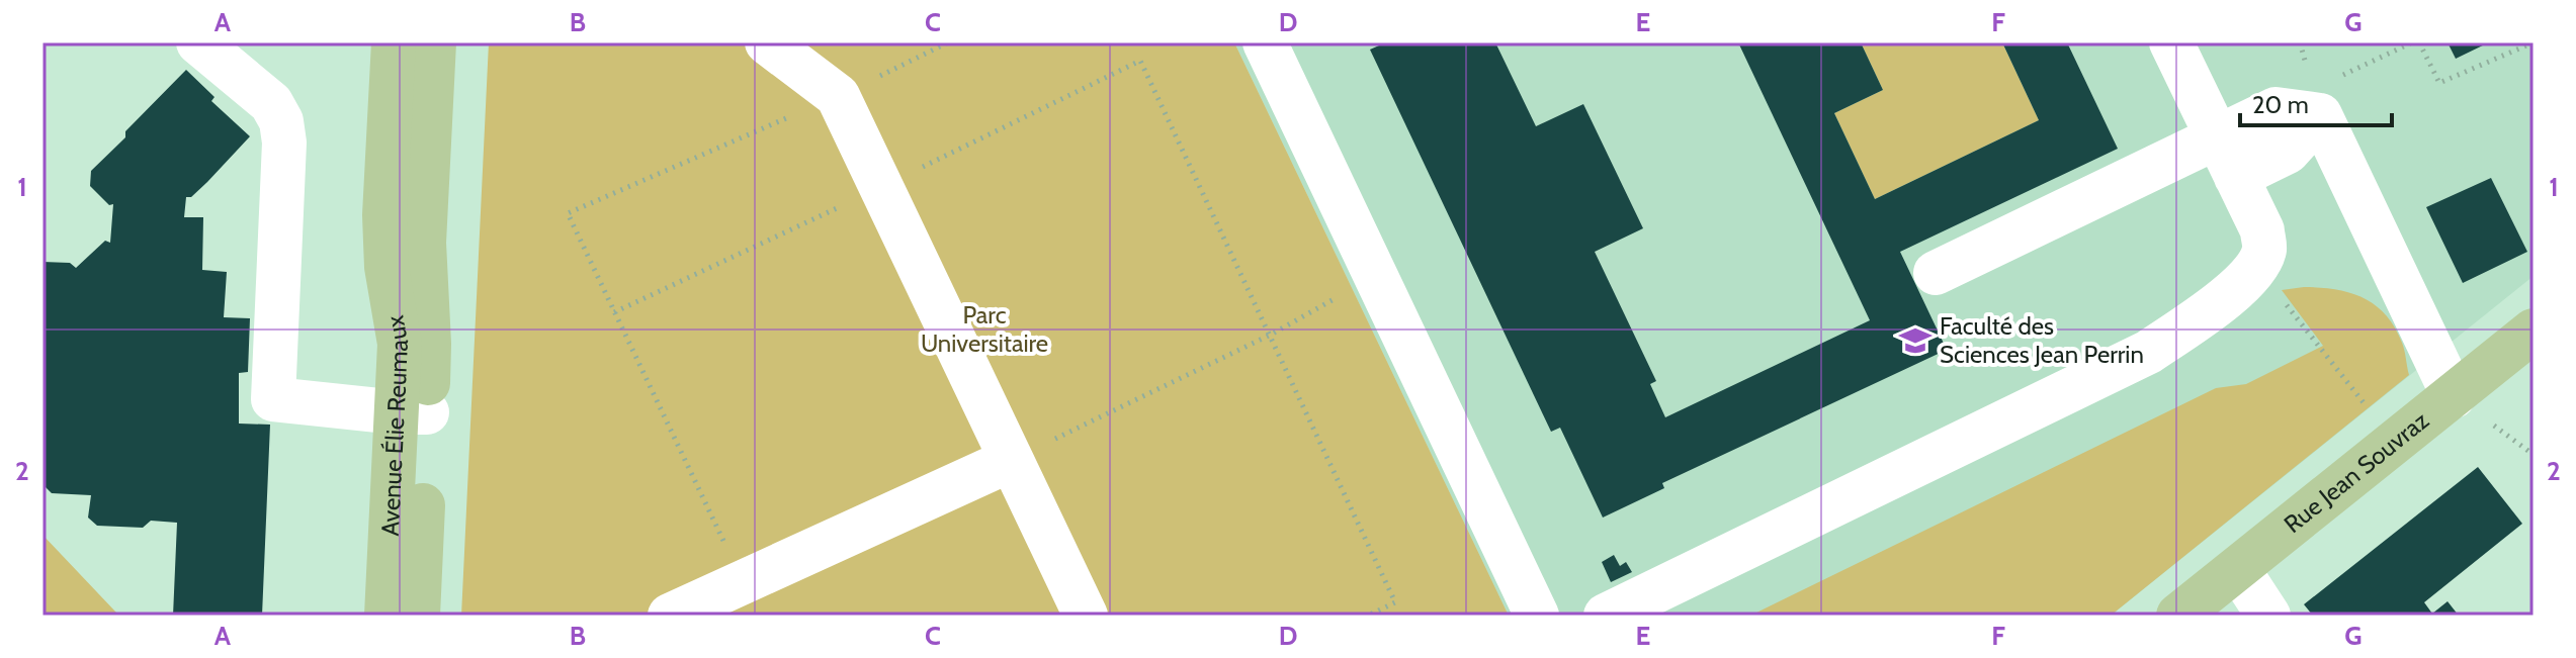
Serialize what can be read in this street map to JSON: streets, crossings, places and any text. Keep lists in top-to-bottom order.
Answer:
{
  "streets": {
    "main road": ["Avenue Élie Reumaux", "Rue Jean Souvraz"]
  },
  "parks": ["Parc Universitaire"],
  "places": {
    "school or university": ["Faculté des Sciences Jean Perrin"]
  },
  "scale_bar": "20 m",
  "grid": {
    "columns": [
      "A",
      "B",
      "C",
      "D",
      "E",
      "F",
      "G"
    ],
    "rows": ["1", "2"]
  }
}
